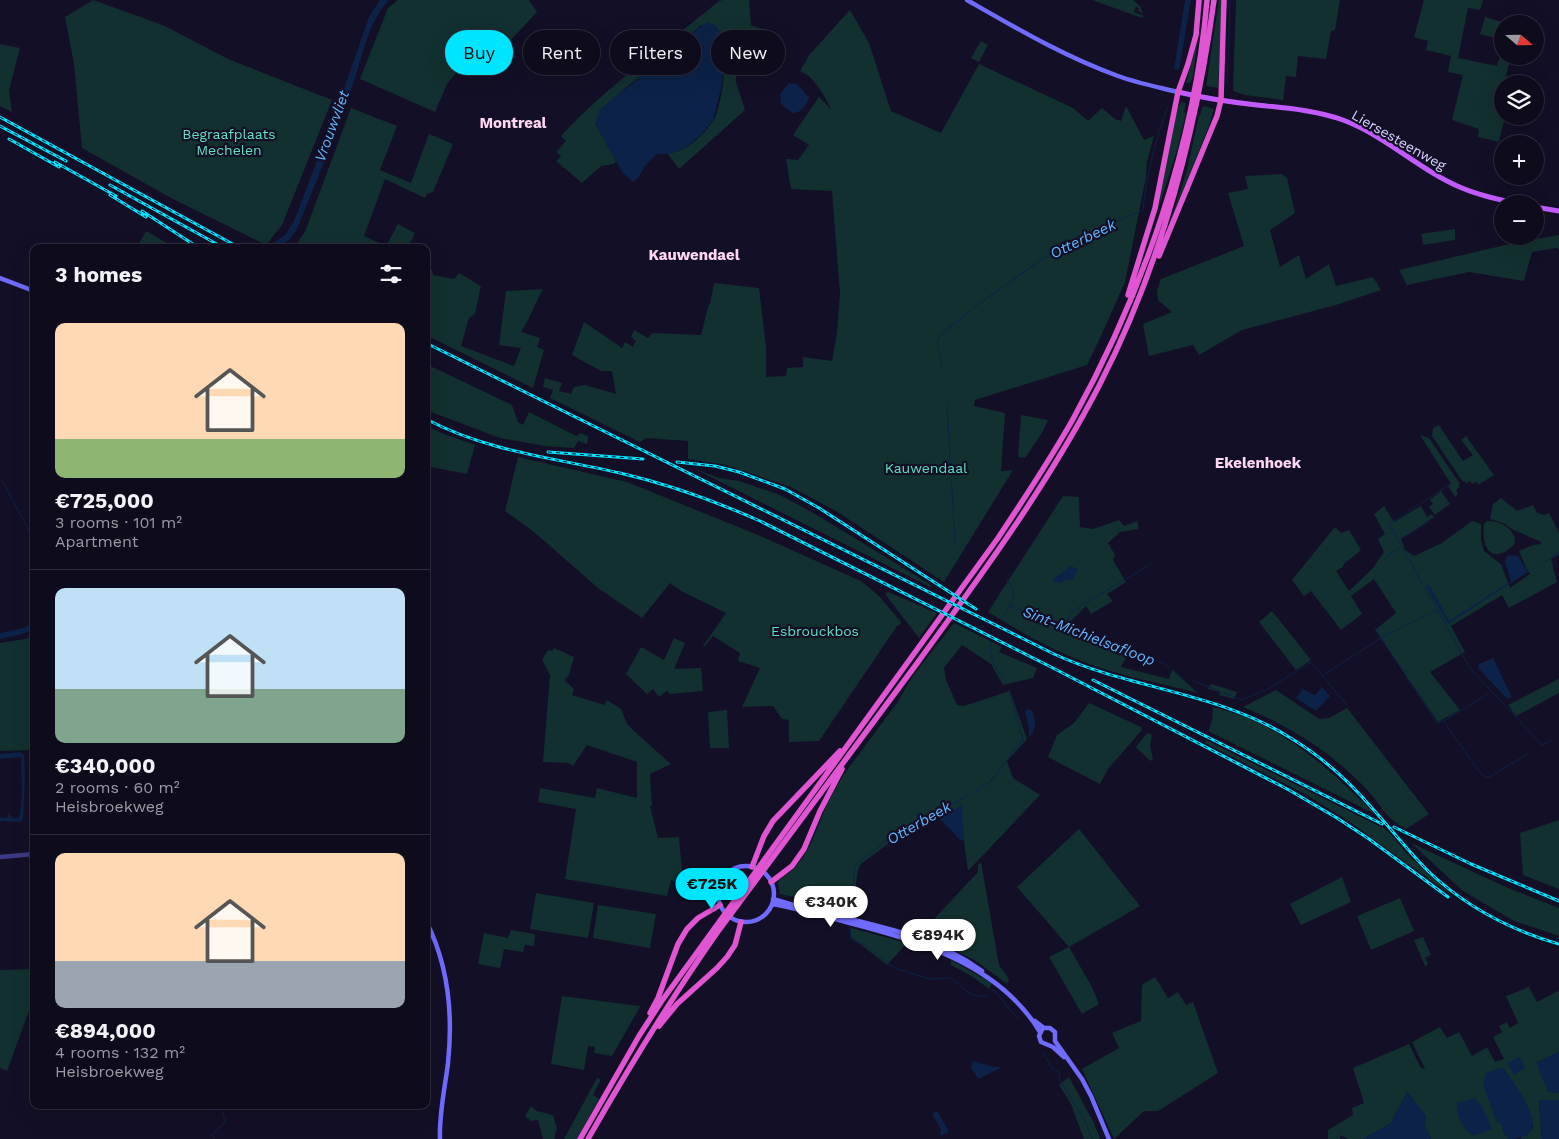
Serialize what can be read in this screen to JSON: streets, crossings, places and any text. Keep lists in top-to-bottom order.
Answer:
{
  "streets": {
    "main road": ["Liersesteenweg"]
  },
  "districts": ["Montreal", "Kauwendael", "Ekelenhoek"],
  "water": ["Vrouwvliet", "Otterbeek", "Sint-Michielsafloop"],
  "parks": ["Begraafplaats Mechelen", "Kauwendaal", "Esbrouckbos"],
  "north": "right",
  "page": {
    "map_buttons": ["+", "−"],
    "chip": [
      "Buy",
      "Rent",
      "Filters",
      "New"
    ],
    "heading": "3 homes",
    "list": [
      {
        "name": "€725,000",
        "note": "3 rooms · 101 m² · Apartment"
      },
      {
        "name": "€340,000",
        "note": "2 rooms · 60 m² · Heisbroekweg"
      },
      {
        "name": "€894,000",
        "note": "4 rooms · 132 m² · Heisbroekweg"
      }
    ],
    "price": ["€725K", "€340K", "€894K"]
  }
}
